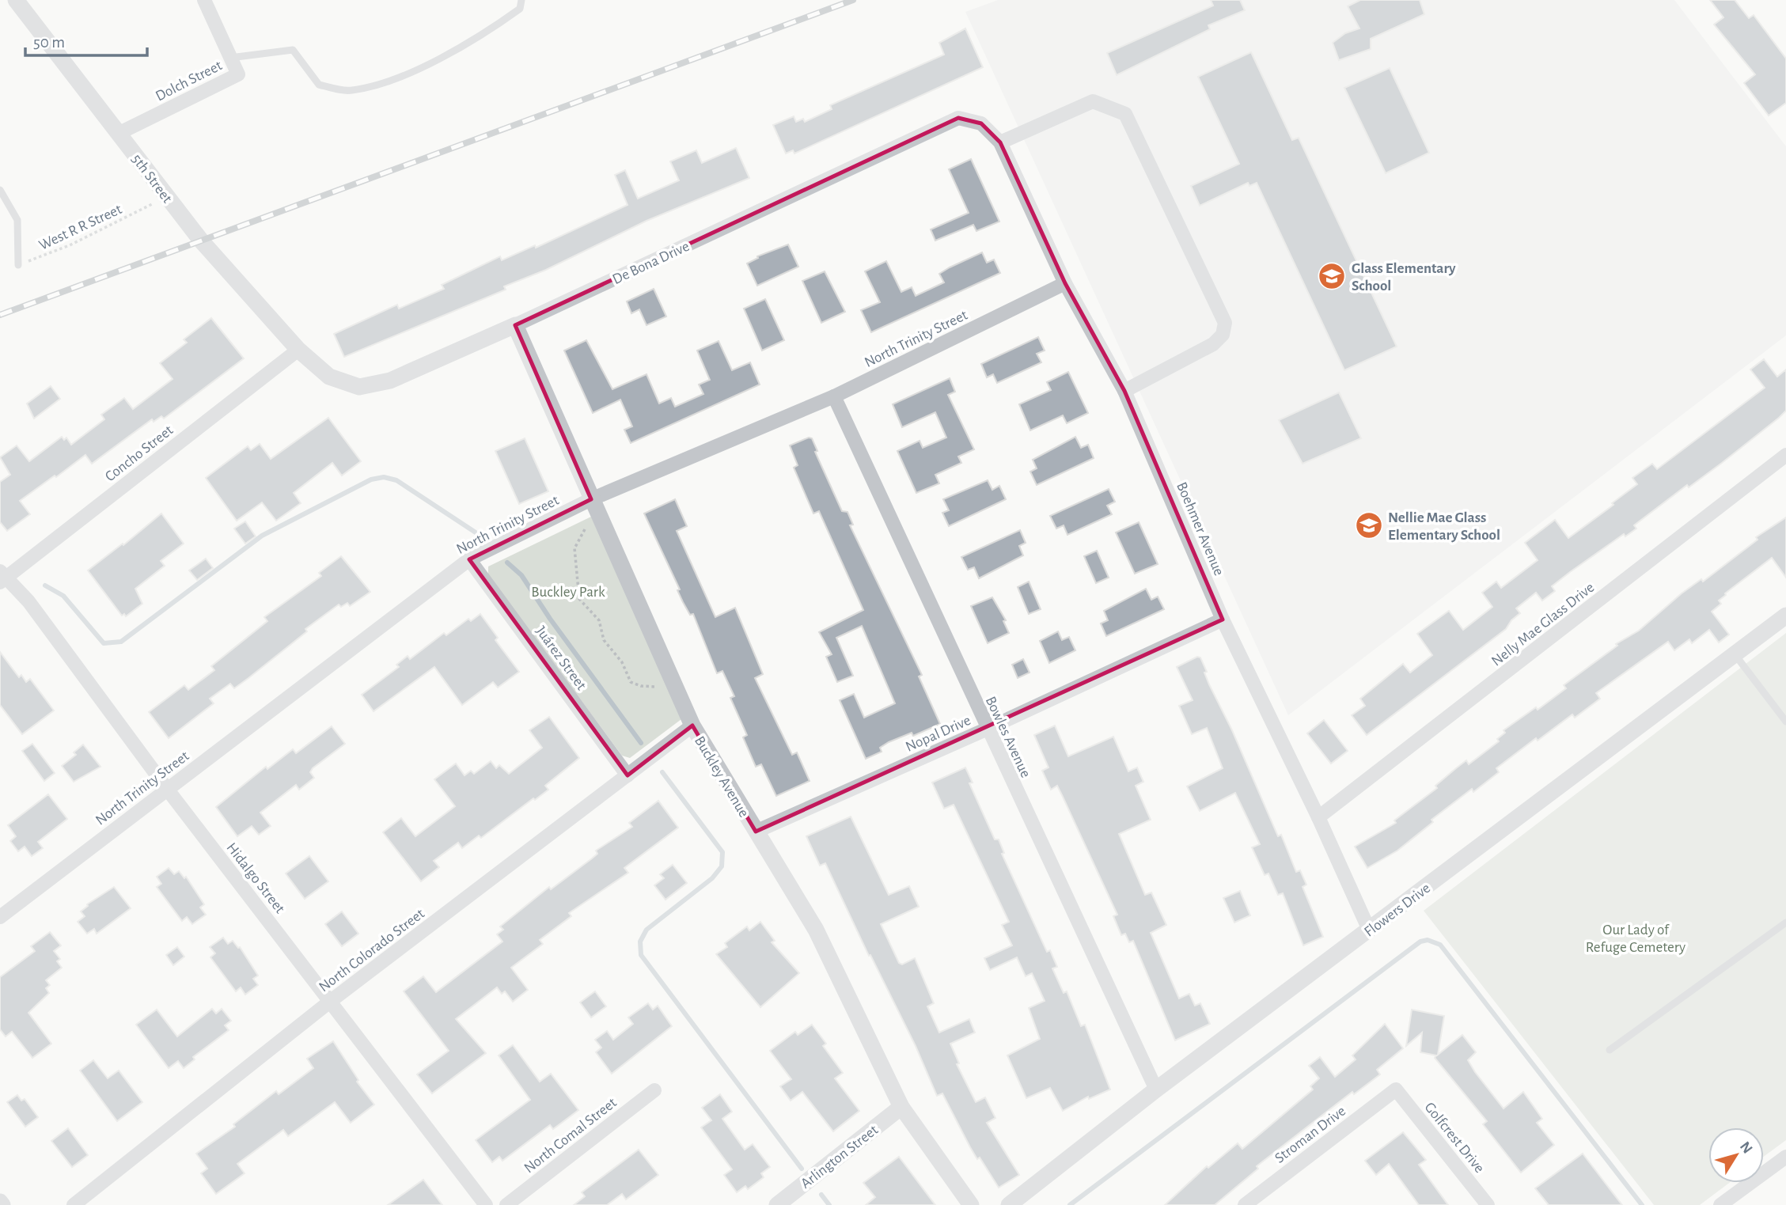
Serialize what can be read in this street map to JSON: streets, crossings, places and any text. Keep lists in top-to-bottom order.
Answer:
{
  "streets": {
    "street": [
      "Dolch Street",
      "5th Street",
      "De Bona Drive",
      "North Trinity Street",
      "Concho Street",
      "Boehmer Avenue",
      "Nelly Mae Glass Drive",
      "Juárez Street",
      "Nopal Drive",
      "Bowles Avenue",
      "Buckley Avenue",
      "Hidalgo Street",
      "Flowers Drive",
      "North Colorado Street",
      "Stroman Drive",
      "North Comal Street",
      "Golfcrest Drive",
      "Arlington Street"
    ],
    "path": ["West R R Street"]
  },
  "crossings": [
    ["Dolch Street", "5th Street"],
    ["5th Street", "West R R Street"],
    ["5th Street", "De Bona Drive"],
    ["5th Street", "Concho Street"],
    ["De Bona Drive", "Concho Street"],
    ["De Bona Drive", "Boehmer Avenue"],
    ["De Bona Drive", "Buckley Avenue"],
    ["North Trinity Street", "Boehmer Avenue"],
    ["North Trinity Street", "Juárez Street"],
    ["North Trinity Street", "Bowles Avenue"],
    ["North Trinity Street", "Buckley Avenue"],
    ["North Trinity Street", "Hidalgo Street"],
    ["Concho Street", "Hidalgo Street"],
    ["Boehmer Avenue", "Nelly Mae Glass Drive"],
    ["Boehmer Avenue", "Nopal Drive"],
    ["Boehmer Avenue", "Flowers Drive"],
    ["Juárez Street", "North Colorado Street"],
    ["Nopal Drive", "Bowles Avenue"],
    ["Nopal Drive", "Buckley Avenue"],
    ["Bowles Avenue", "Flowers Drive"],
    ["Buckley Avenue", "North Colorado Street"],
    ["Buckley Avenue", "Arlington Street"],
    ["Hidalgo Street", "North Colorado Street"],
    ["Stroman Drive", "Golfcrest Drive"]
  ],
  "parks": ["Buckley Park", "Our Lady of Refuge Cemetery"],
  "places": {
    "school or university": ["Glass Elementary School", "Nellie Mae Glass Elementary School"]
  },
  "scale_bar": "50 m",
  "north": "top right"
}
